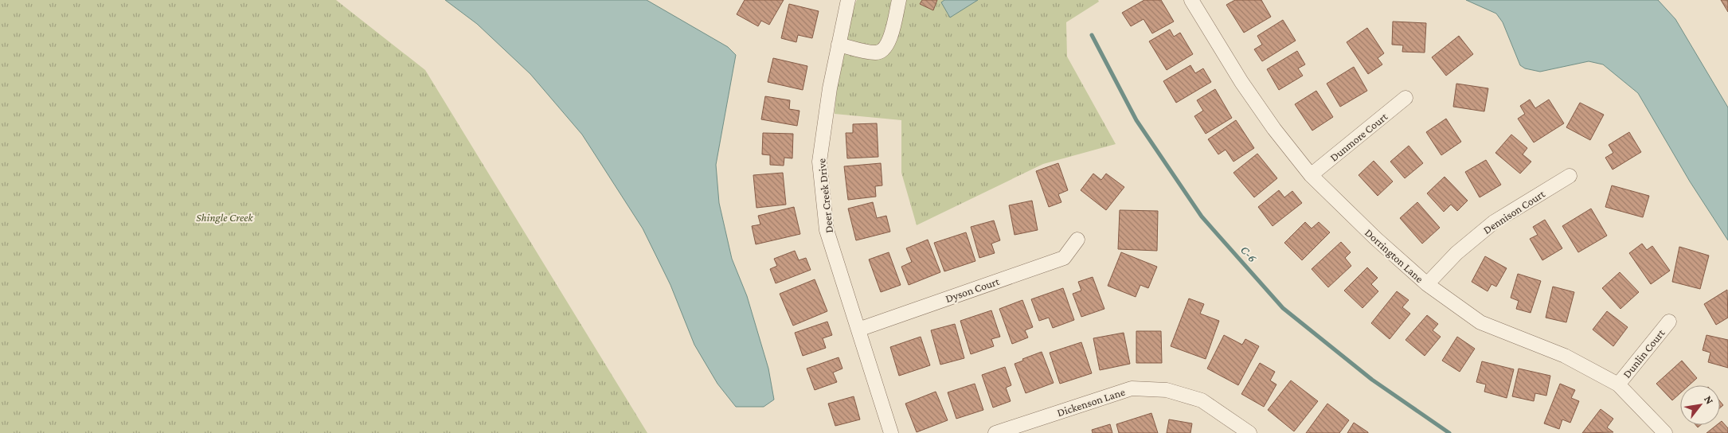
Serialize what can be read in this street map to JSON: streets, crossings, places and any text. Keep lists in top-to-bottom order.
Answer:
{
  "streets": {
    "street": [
      "Dunmore Court",
      "Deer Creek Drive",
      "Dennison Court",
      "Dorrington Lane",
      "Dyson Court",
      "Dunlin Court",
      "Dickenson Lane"
    ]
  },
  "crossings": [
    ["Dunmore Court", "Dorrington Lane"],
    ["Deer Creek Drive", "Dyson Court"],
    ["Dennison Court", "Dorrington Lane"],
    ["Dorrington Lane", "Dunlin Court"]
  ],
  "water": ["C-6"],
  "parks": ["Shingle Creek"],
  "north": "top right"
}
